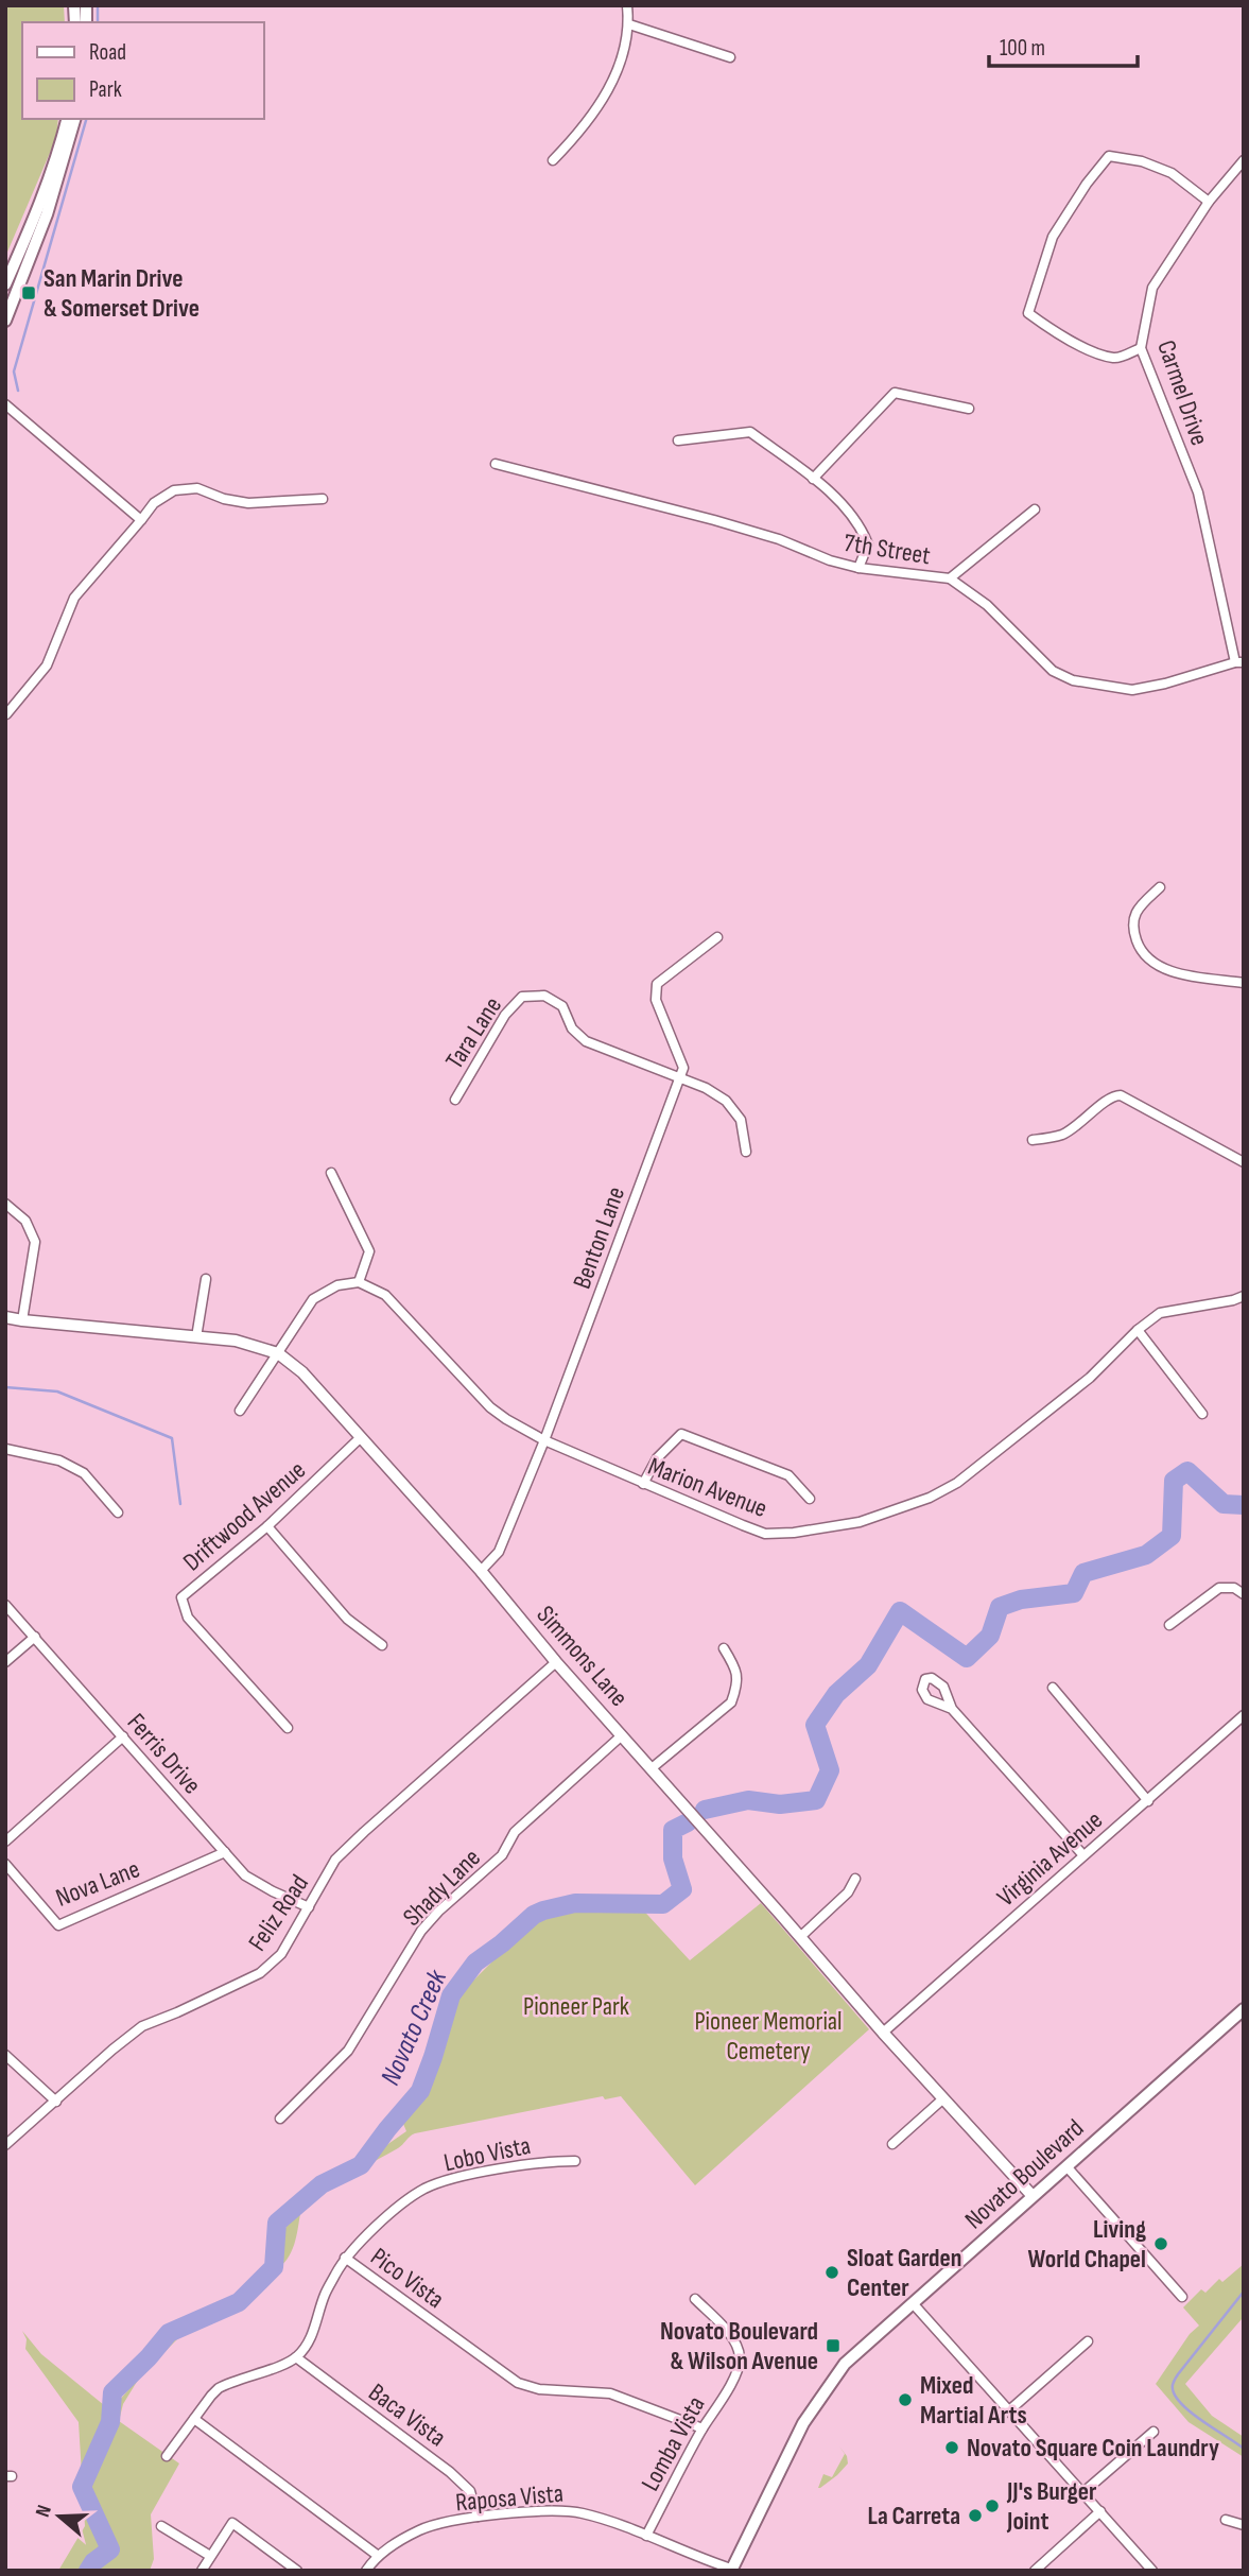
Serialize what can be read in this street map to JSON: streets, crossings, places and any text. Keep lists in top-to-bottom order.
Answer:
{
  "streets": {
    "main road": ["Novato Boulevard"],
    "street": [
      "Carmel Drive",
      "7th Street",
      "Tara Lane",
      "Benton Lane",
      "Marion Avenue",
      "Driftwood Avenue",
      "Simmons Lane",
      "Ferris Drive",
      "Virginia Avenue",
      "Nova Lane",
      "Shady Lane",
      "Feliz Road",
      "Lobo Vista",
      "Pico Vista",
      "Baca Vista",
      "Lomba Vista",
      "Raposa Vista"
    ]
  },
  "crossings": [
    ["Carmel Drive", "7th Street"],
    ["Tara Lane", "Benton Lane"],
    ["Benton Lane", "Marion Avenue"],
    ["Benton Lane", "Simmons Lane"],
    ["Driftwood Avenue", "Simmons Lane"],
    ["Simmons Lane", "Virginia Avenue"],
    ["Simmons Lane", "Shady Lane"],
    ["Simmons Lane", "Feliz Road"],
    ["Simmons Lane", "Novato Boulevard"],
    ["Ferris Drive", "Nova Lane"],
    ["Ferris Drive", "Feliz Road"],
    ["Lobo Vista", "Pico Vista"],
    ["Novato Boulevard", "Raposa Vista"],
    ["Pico Vista", "Baca Vista"],
    ["Pico Vista", "Lomba Vista"],
    ["Baca Vista", "Raposa Vista"],
    ["Lomba Vista", "Raposa Vista"]
  ],
  "water": ["Novato Creek"],
  "parks": ["Pioneer Park", "Pioneer Memorial Cemetery"],
  "places": {
    "transit": ["San Marin Drive & Somerset Drive", "Novato Boulevard & Wilson Avenue"],
    "other": [
      "Living World Chapel",
      "Sloat Garden Center",
      "Mixed Martial Arts",
      "Novato Square Coin Laundry",
      "JJ's Burger Joint",
      "La Carreta"
    ]
  },
  "legend": ["Road", "Park"],
  "scale_bar": "100 m",
  "north": "left"
}
